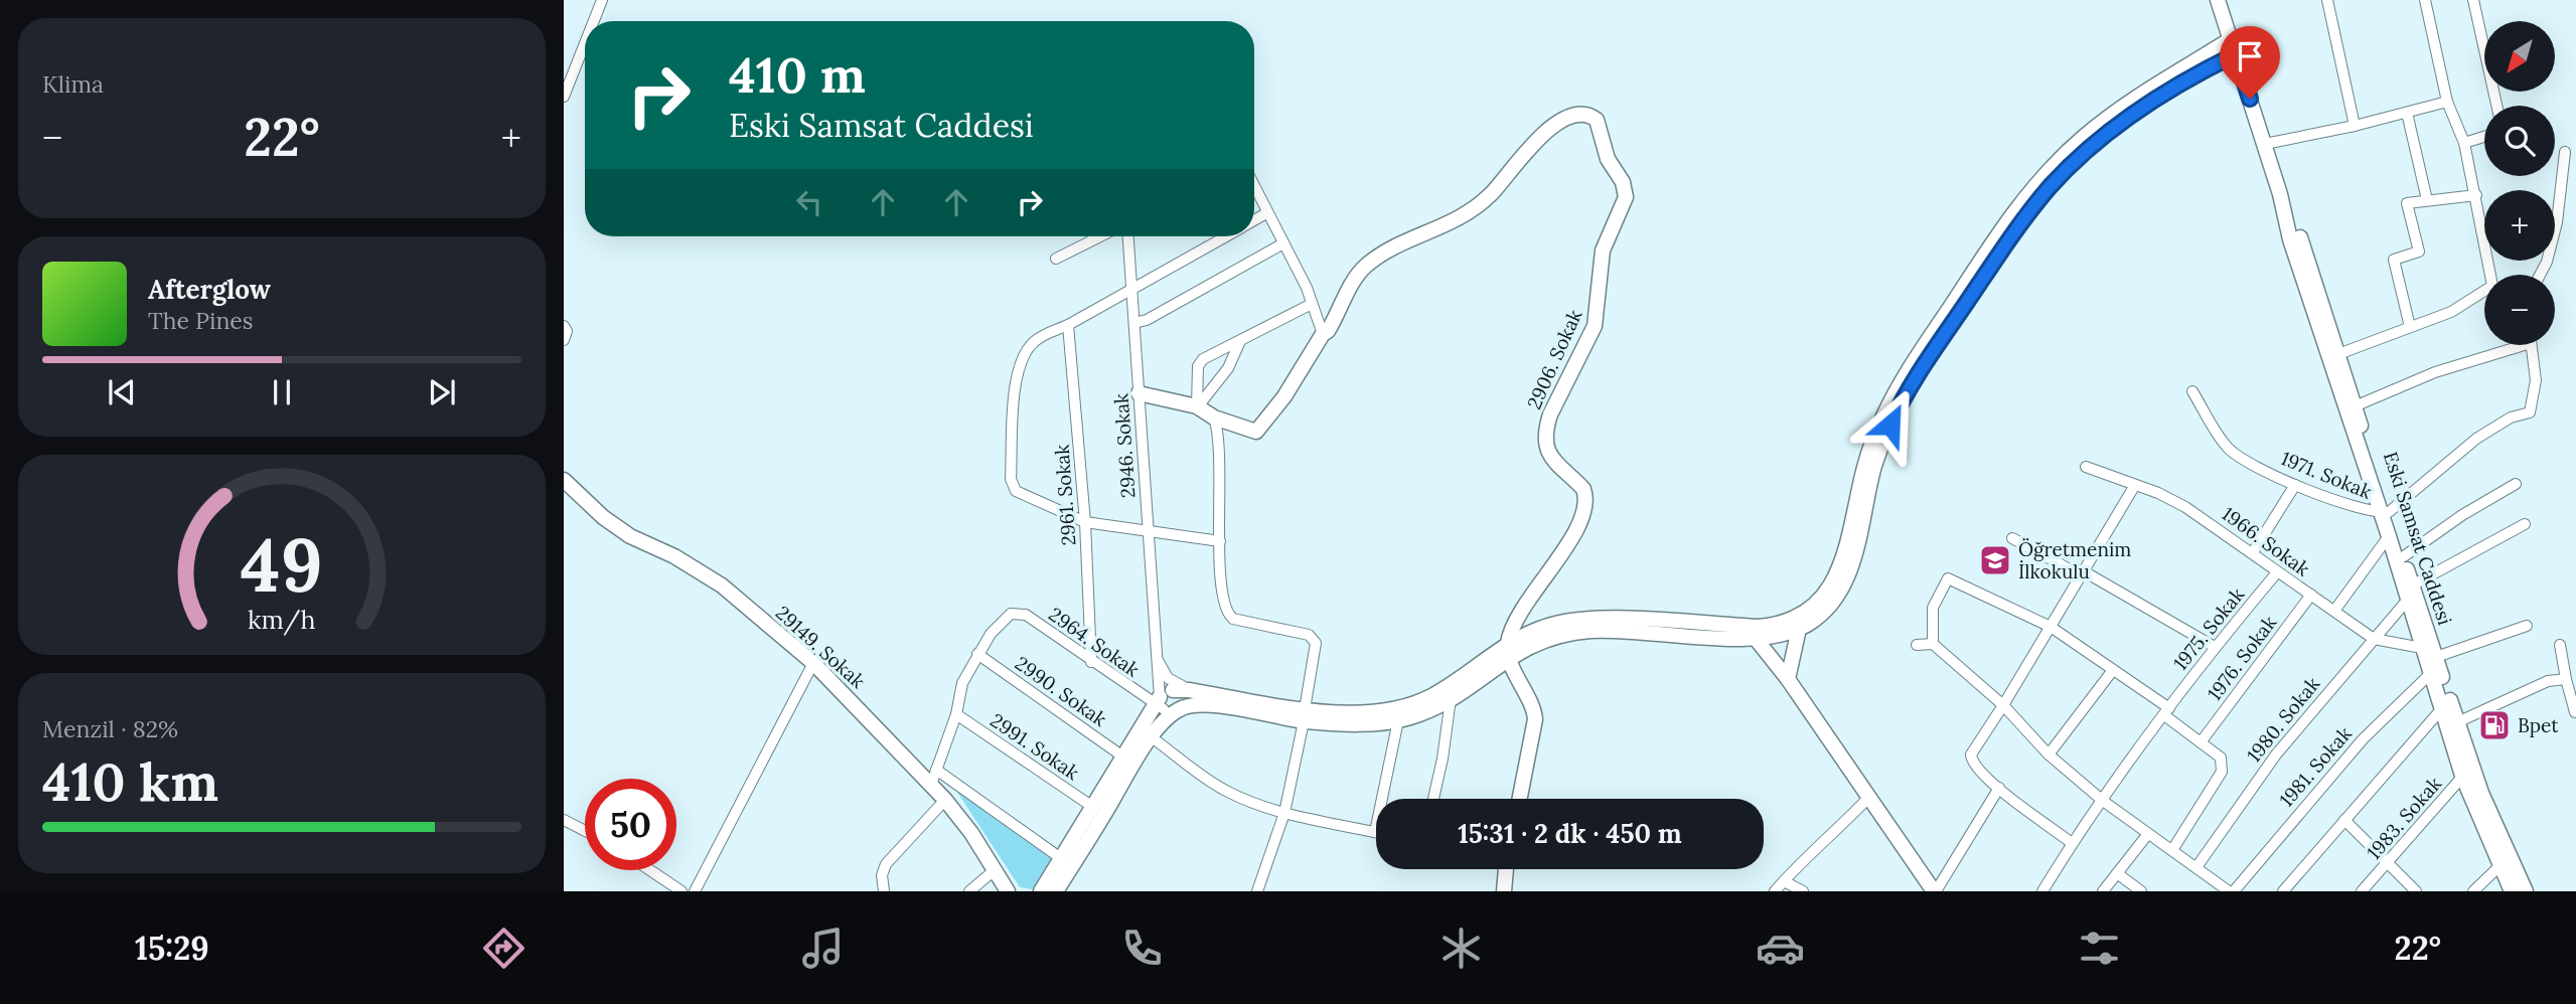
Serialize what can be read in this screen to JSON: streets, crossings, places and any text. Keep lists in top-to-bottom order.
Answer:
{
  "streets": {
    "street": [
      "2906. Sokak",
      "2946. Sokak",
      "1971. Sokak",
      "2961. Sokak",
      "Eski Samsat Caddesi",
      "1966. Sokak",
      "1975. Sokak",
      "2964. Sokak",
      "29149. Sokak",
      "1976. Sokak",
      "2990. Sokak",
      "1980. Sokak",
      "2991. Sokak",
      "1981. Sokak",
      "1983. Sokak"
    ]
  },
  "crossings": [
    ["2906. Sokak", "2946. Sokak"],
    ["2946. Sokak", "2964. Sokak"],
    ["1971. Sokak", "Eski Samsat Caddesi"],
    ["2961. Sokak", "2964. Sokak"],
    ["Eski Samsat Caddesi", "1966. Sokak"],
    ["Eski Samsat Caddesi", "1980. Sokak"],
    ["Eski Samsat Caddesi", "1981. Sokak"],
    ["Eski Samsat Caddesi", "1983. Sokak"],
    ["1966. Sokak", "1975. Sokak"],
    ["1966. Sokak", "1976. Sokak"],
    ["1966. Sokak", "1980. Sokak"],
    ["2964. Sokak", "29149. Sokak"],
    ["2964. Sokak", "2990. Sokak"],
    ["2964. Sokak", "2991. Sokak"]
  ],
  "places": {
    "school or university": ["Öğretmenim İlkokulu"],
    "fuel station": ["Bpet"]
  },
  "north": "bottom left",
  "page": {
    "tile": [
      "Klima",
      ["Menzil · 82%", "410 km"]
    ],
    "map_buttons": ["+", "−"],
    "turn": ["410 m", "Eski Samsat Caddesi"],
    "heat": ["−", "22°", "+"],
    "song": ["Afterglow", "The Pines"],
    "limit": "50",
    "trip": "15:31 · 2 dk · 450 m",
    "tabs": ["15:29", "22°"],
    "gauge": ["49", "km/h"]
  }
}
